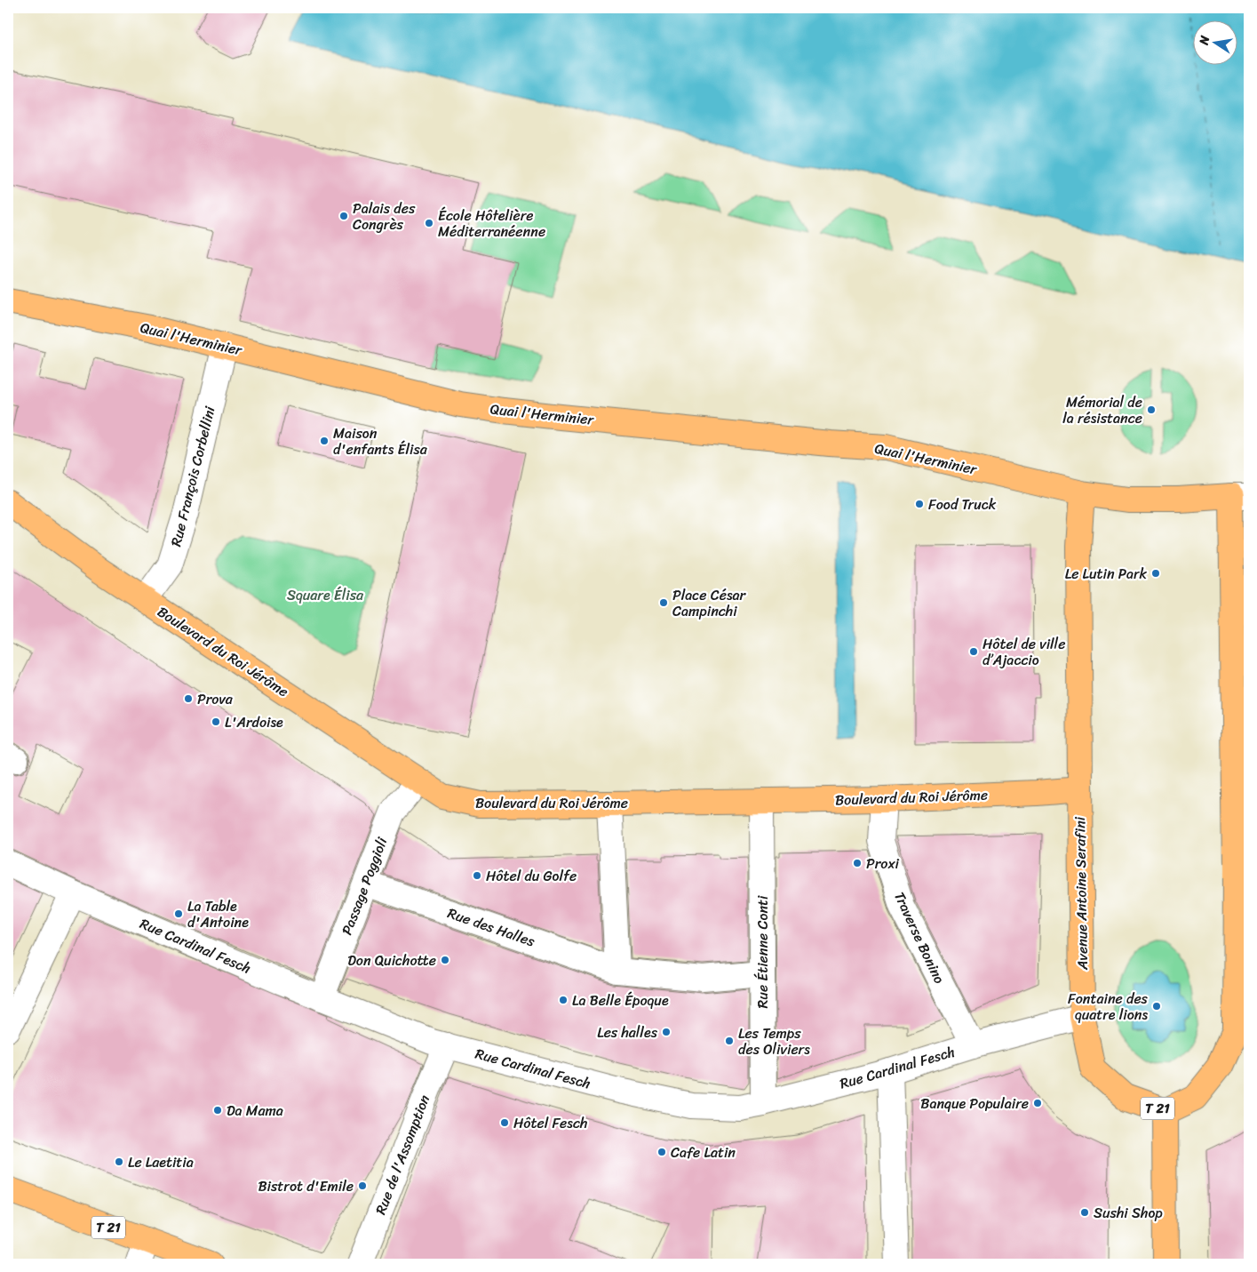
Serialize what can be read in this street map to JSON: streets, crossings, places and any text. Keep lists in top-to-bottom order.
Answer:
{
  "streets": {
    "main road": [
      "Quai l'Herminier",
      "Boulevard du Roi Jérôme",
      "Avenue Antoine Serafini",
      "T 21"
    ],
    "street": [
      "Rue François Corbellini",
      "Passage Poggioli",
      "Rue des Halles",
      "Traverse Bonino",
      "Rue Cardinal Fesch",
      "Rue Étienne Conti",
      "Rue de l'Assomption"
    ]
  },
  "crossings": [
    ["Quai l'Herminier", "Rue François Corbellini"],
    ["Quai l'Herminier", "Avenue Antoine Serafini"],
    ["Quai l'Herminier", "T 21"],
    ["Rue François Corbellini", "Boulevard du Roi Jérôme"],
    ["Boulevard du Roi Jérôme", "Passage Poggioli"],
    ["Boulevard du Roi Jérôme", "Avenue Antoine Serafini"],
    ["Boulevard du Roi Jérôme", "Traverse Bonino"],
    ["Boulevard du Roi Jérôme", "Rue Étienne Conti"],
    ["Passage Poggioli", "Rue des Halles"],
    ["Passage Poggioli", "Rue Cardinal Fesch"],
    ["Avenue Antoine Serafini", "Rue Cardinal Fesch"],
    ["Avenue Antoine Serafini", "T 21"],
    ["Rue des Halles", "Rue Étienne Conti"],
    ["Traverse Bonino", "Rue Cardinal Fesch"],
    ["Rue Cardinal Fesch", "Rue Étienne Conti"],
    ["Rue Cardinal Fesch", "Rue de l'Assomption"]
  ],
  "parks": ["Square Élisa"],
  "places": [
    "Palais des Congrès",
    "École Hôtelière Méditerranéenne",
    "Mémorial de la résistance",
    "Maison d'enfants Élisa",
    "Food Truck",
    "Le Lutin Park",
    "Place César Campinchi",
    "Hôtel de ville d’Ajaccio",
    "Prova",
    "L'Ardoise",
    "Proxi",
    "Hôtel du Golfe",
    "La Table d'Antoine",
    "Don Quichotte",
    "La Belle Époque",
    "Fontaine des quatre lions",
    "Les halles",
    "Les Temps des Oliviers",
    "Banque Populaire",
    "Da Mama",
    "Hôtel Fesch",
    "Cafe Latin",
    "Le Laetitia",
    "Bistrot d'Emile",
    "Sushi Shop"
  ],
  "north": "left"
}
